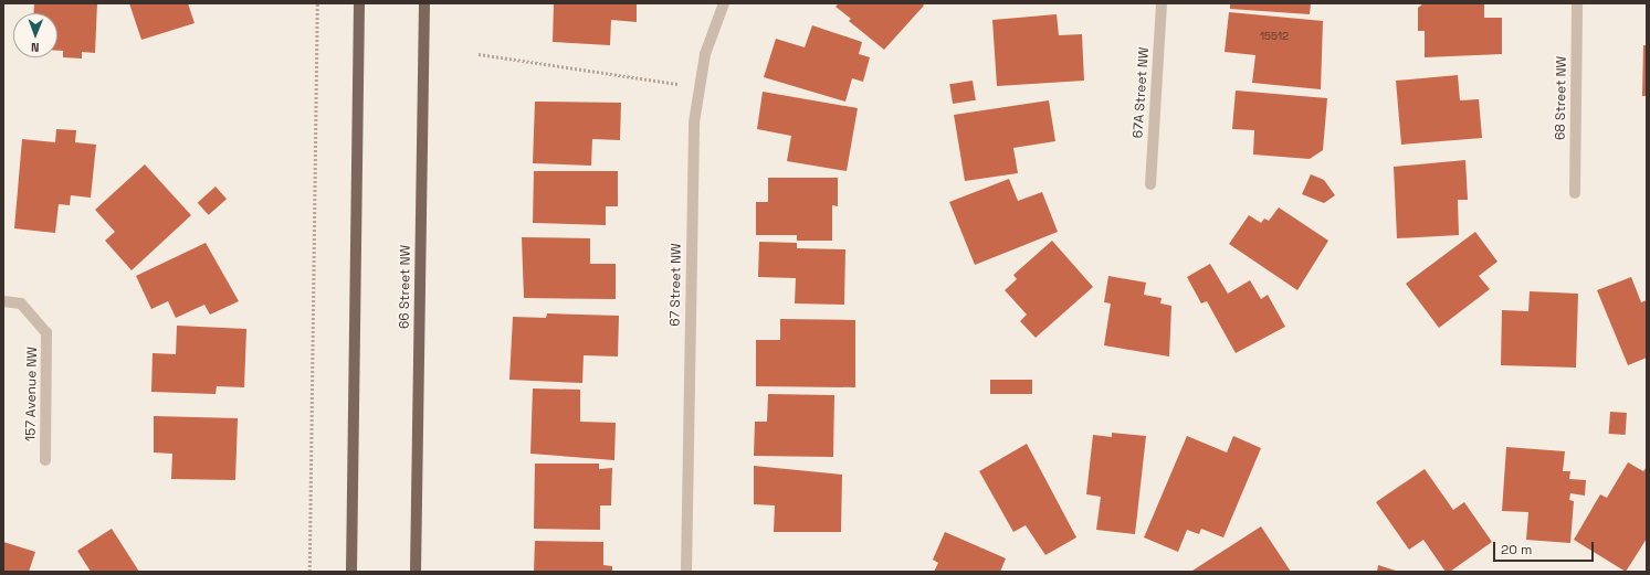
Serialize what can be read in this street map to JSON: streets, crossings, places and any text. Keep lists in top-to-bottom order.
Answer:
{
  "streets": {
    "main road": ["66 Street NW"],
    "street": [
      "67A Street NW",
      "68 Street NW",
      "67 Street NW",
      "157 Avenue NW"
    ]
  },
  "house_numbers": ["15512"],
  "scale_bar": "20 m",
  "north": "bottom"
}
